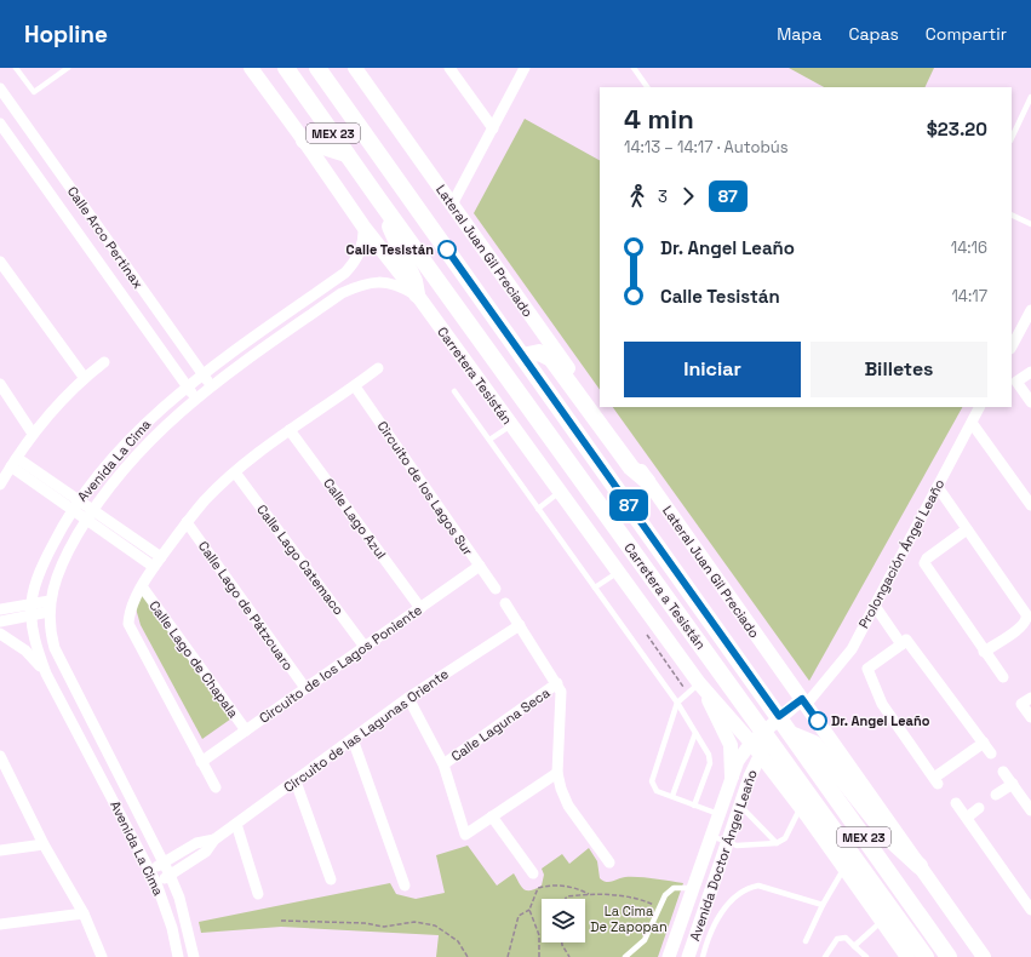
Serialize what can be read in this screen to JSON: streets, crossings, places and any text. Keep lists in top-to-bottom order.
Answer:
{
  "streets": {
    "main road": [
      "MEX 23",
      "Lateral Juan Gil Preciado",
      "Carretera Tesistán",
      "Carretera a Tesistán"
    ],
    "street": [
      "Calle Arco Pertinax",
      "Avenida La Cima",
      "Circuito de los Lagos Sur",
      "Calle Lago Azul",
      "Prolongación Ángel Leaño",
      "Calle Lago Catemaco",
      "Calle Lago de Pátzcuaro",
      "Calle Lago de Chapala",
      "Circuito de los Lagos Poniente",
      "Calle Laguna Seca",
      "Circuito de las Lagunas Oriente",
      "Avenida Doctor Ángel Leaño"
    ]
  },
  "crossings": [
    ["Calle Arco Pertinax", "Avenida La Cima"],
    ["Lateral Juan Gil Preciado", "Prolongación Ángel Leaño"],
    ["Carretera Tesistán", "Avenida La Cima"],
    ["Avenida La Cima", "Circuito de las Lagunas Oriente"],
    ["Circuito de los Lagos Sur", "Circuito de los Lagos Poniente"],
    ["Calle Lago Azul", "Circuito de los Lagos Poniente"],
    ["Prolongación Ángel Leaño", "Carretera a Tesistán"],
    ["Prolongación Ángel Leaño", "Avenida Doctor Ángel Leaño"],
    ["Calle Lago Catemaco", "Circuito de los Lagos Poniente"],
    ["Carretera a Tesistán", "Avenida Doctor Ángel Leaño"],
    ["Calle Lago de Pátzcuaro", "Circuito de los Lagos Poniente"],
    ["Calle Lago de Chapala", "Circuito de los Lagos Poniente"]
  ],
  "parks": ["La Cima De Zapopan"],
  "places": ["Calle Tesistán", "Dr. Angel Leaño"],
  "lines": ["bus line 87"],
  "page": {
    "header": "Hopline",
    "nav": ["Mapa", "Capas", "Compartir"],
    "on_map": "87",
    "heading": ["4 min", "14:13 – 14:17 · Autobús", "$23.20"],
    "legs": ["3", "87"],
    "list": [
      {
        "name": "Dr. Angel Leaño",
        "value": "14:16"
      },
      {
        "name": "Calle Tesistán",
        "value": "14:17"
      }
    ],
    "buttons": ["Iniciar", "Billetes"]
  }
}
